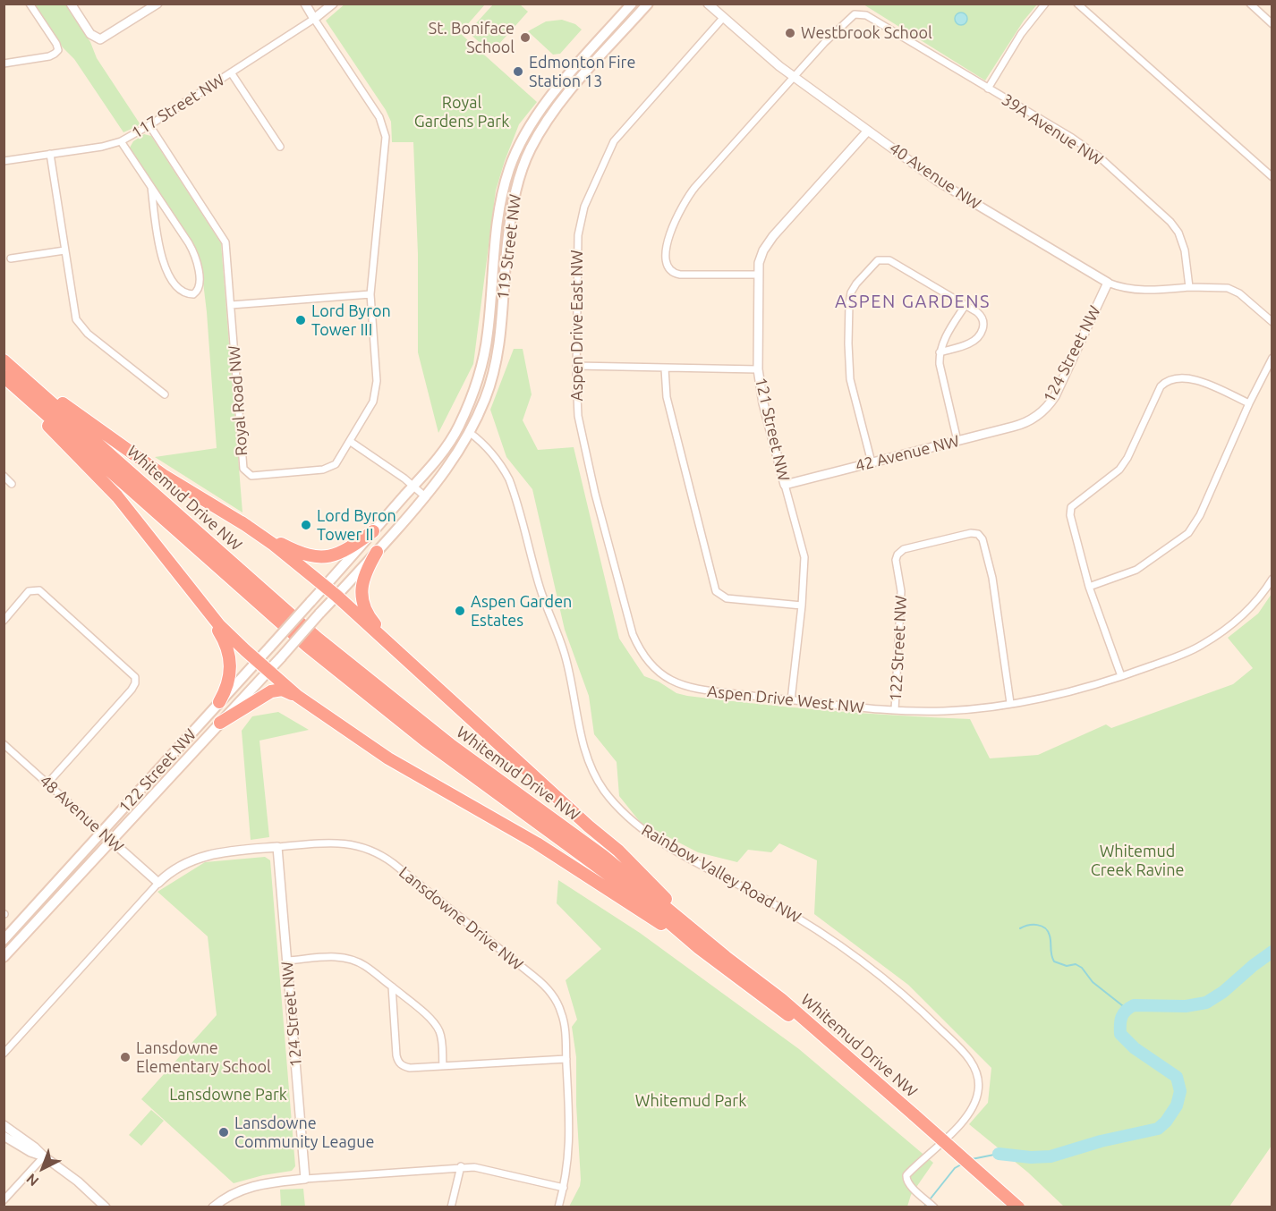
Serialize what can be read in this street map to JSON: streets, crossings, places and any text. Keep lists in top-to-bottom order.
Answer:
{
  "streets": {
    "highway": ["Whitemud Drive NW"],
    "main road": ["119 Street NW", "122 Street NW"],
    "street": [
      "117 Street NW",
      "39A Avenue NW",
      "40 Avenue NW",
      "Aspen Drive East NW",
      "124 Street NW",
      "Royal Road NW",
      "121 Street NW",
      "42 Avenue NW",
      "Aspen Drive West NW",
      "48 Avenue NW",
      "Rainbow Valley Road NW",
      "Lansdowne Drive NW"
    ]
  },
  "crossings": [
    ["117 Street NW", "Royal Road NW"],
    ["39A Avenue NW", "40 Avenue NW"],
    ["40 Avenue NW", "Aspen Drive East NW"],
    ["40 Avenue NW", "124 Street NW"],
    ["40 Avenue NW", "121 Street NW"],
    ["119 Street NW", "122 Street NW"],
    ["119 Street NW", "Rainbow Valley Road NW"],
    ["Aspen Drive East NW", "Aspen Drive West NW"],
    ["124 Street NW", "42 Avenue NW"],
    ["124 Street NW", "Lansdowne Drive NW"],
    ["121 Street NW", "42 Avenue NW"],
    ["121 Street NW", "Aspen Drive West NW"],
    ["122 Street NW", "Aspen Drive West NW"],
    ["122 Street NW", "48 Avenue NW"],
    ["48 Avenue NW", "Lansdowne Drive NW"]
  ],
  "districts": ["ASPEN GARDENS"],
  "parks": [
    "Royal Gardens Park",
    "Whitemud Creek Ravine",
    "Lansdowne Park",
    "Whitemud Park"
  ],
  "places": [
    "Westbrook School",
    "St. Boniface School",
    "Edmonton Fire Station 13",
    "Lord Byron Tower III",
    "Lord Byron Tower II",
    "Aspen Garden Estates",
    "Lansdowne Elementary School",
    "Lansdowne Community League"
  ],
  "north": "bottom left"
}
